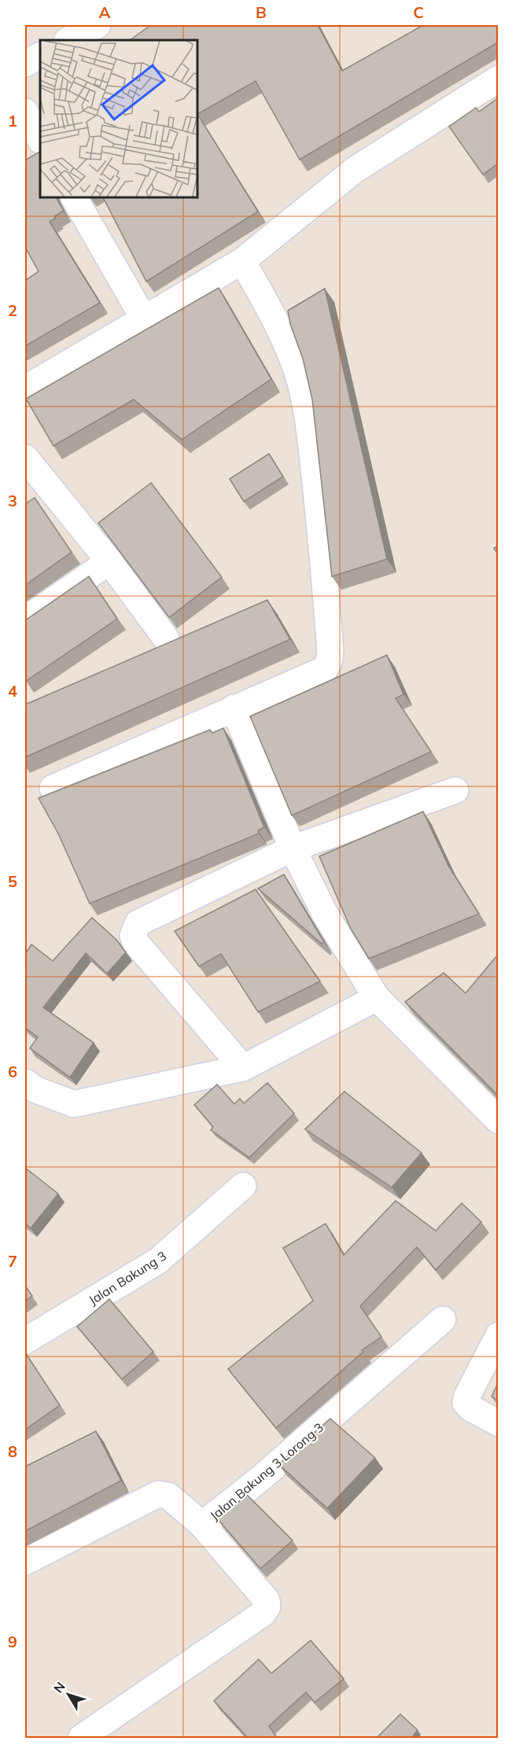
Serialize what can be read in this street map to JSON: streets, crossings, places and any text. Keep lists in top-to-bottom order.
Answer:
{
  "streets": {
    "street": ["Jalan Bakung 3", "Jalan Bakung 3 Lorong 3"]
  },
  "north": "top left",
  "grid": {
    "columns": ["A", "B", "C"],
    "rows": [
      "1",
      "2",
      "3",
      "4",
      "5",
      "6",
      "7",
      "8",
      "9"
    ]
  }
}
